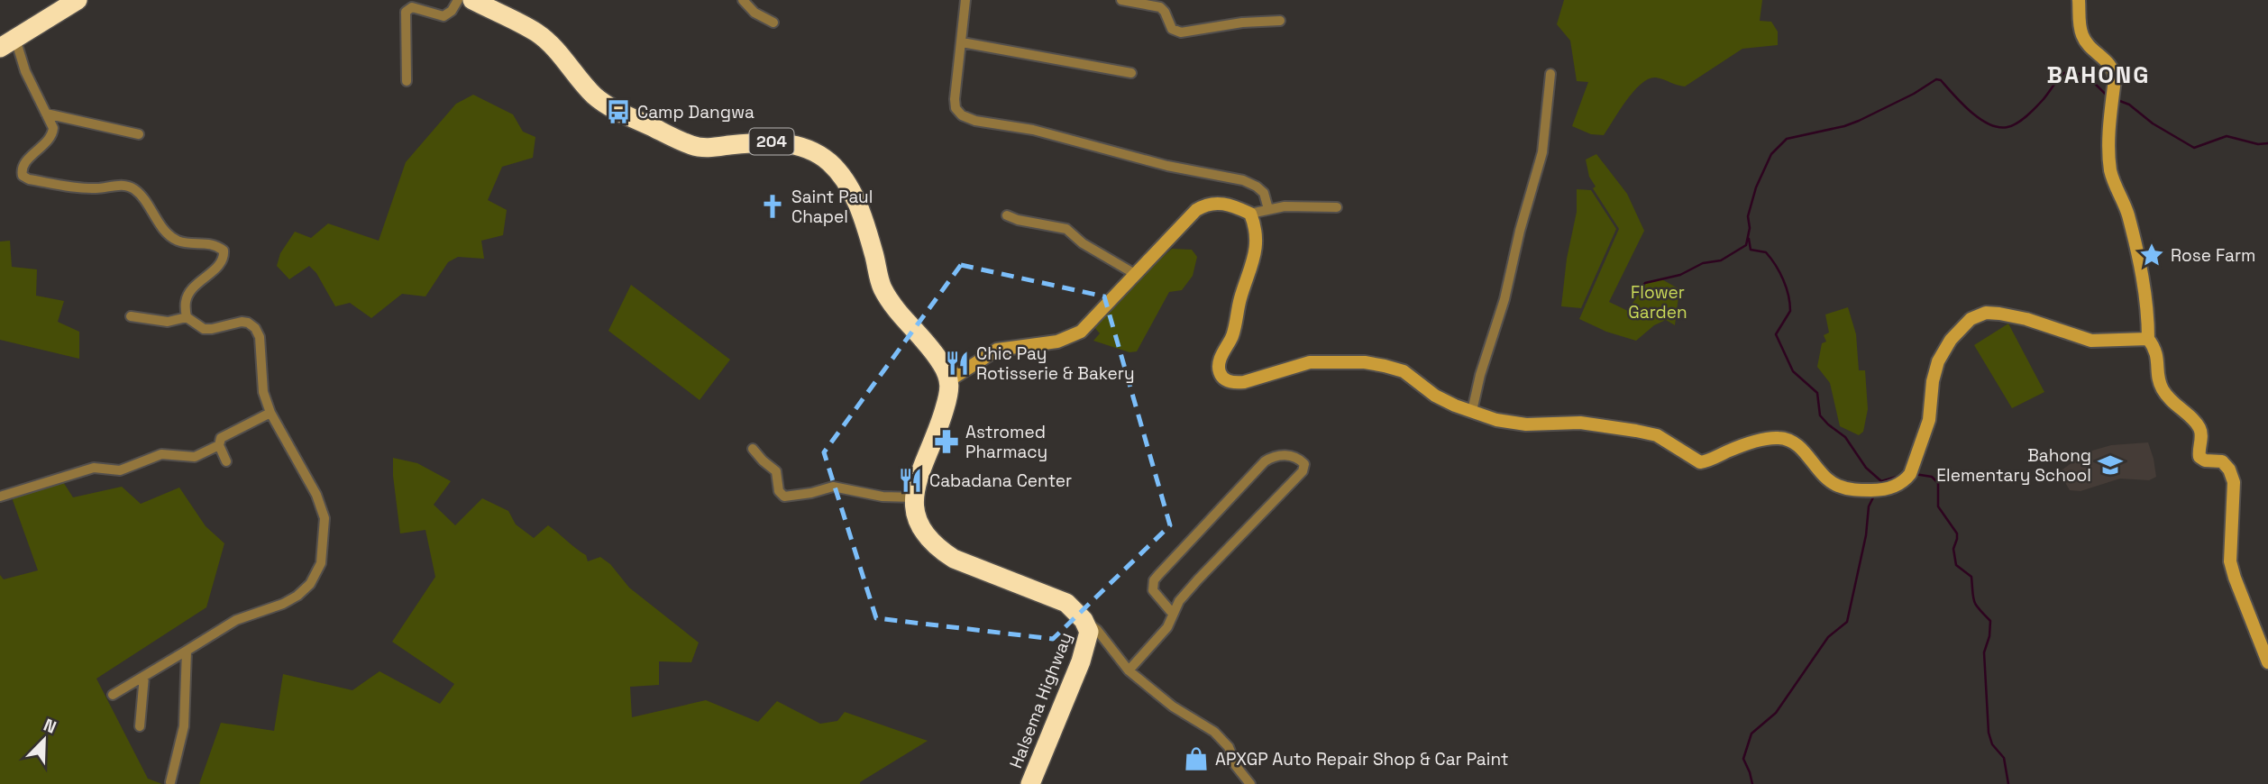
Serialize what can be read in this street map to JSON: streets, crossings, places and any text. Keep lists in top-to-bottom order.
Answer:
{
  "streets": {
    "highway": ["204", "Halsema Highway"]
  },
  "crossings": [
    ["204", "Halsema Highway"]
  ],
  "districts": ["BAHONG"],
  "parks": ["Flower Garden"],
  "places": {
    "bus stop": ["Camp Dangwa"],
    "church": ["Saint Paul Chapel"],
    "place": ["Rose Farm"],
    "restaurant": ["Chic Pay Rotisserie & Bakery", "Cabadana Center"],
    "pharmacy": ["Astromed Pharmacy"],
    "school or university": ["Bahong Elementary School"],
    "shop": ["APXGP Auto Repair Shop & Car Paint"]
  },
  "north": "top right"
}
